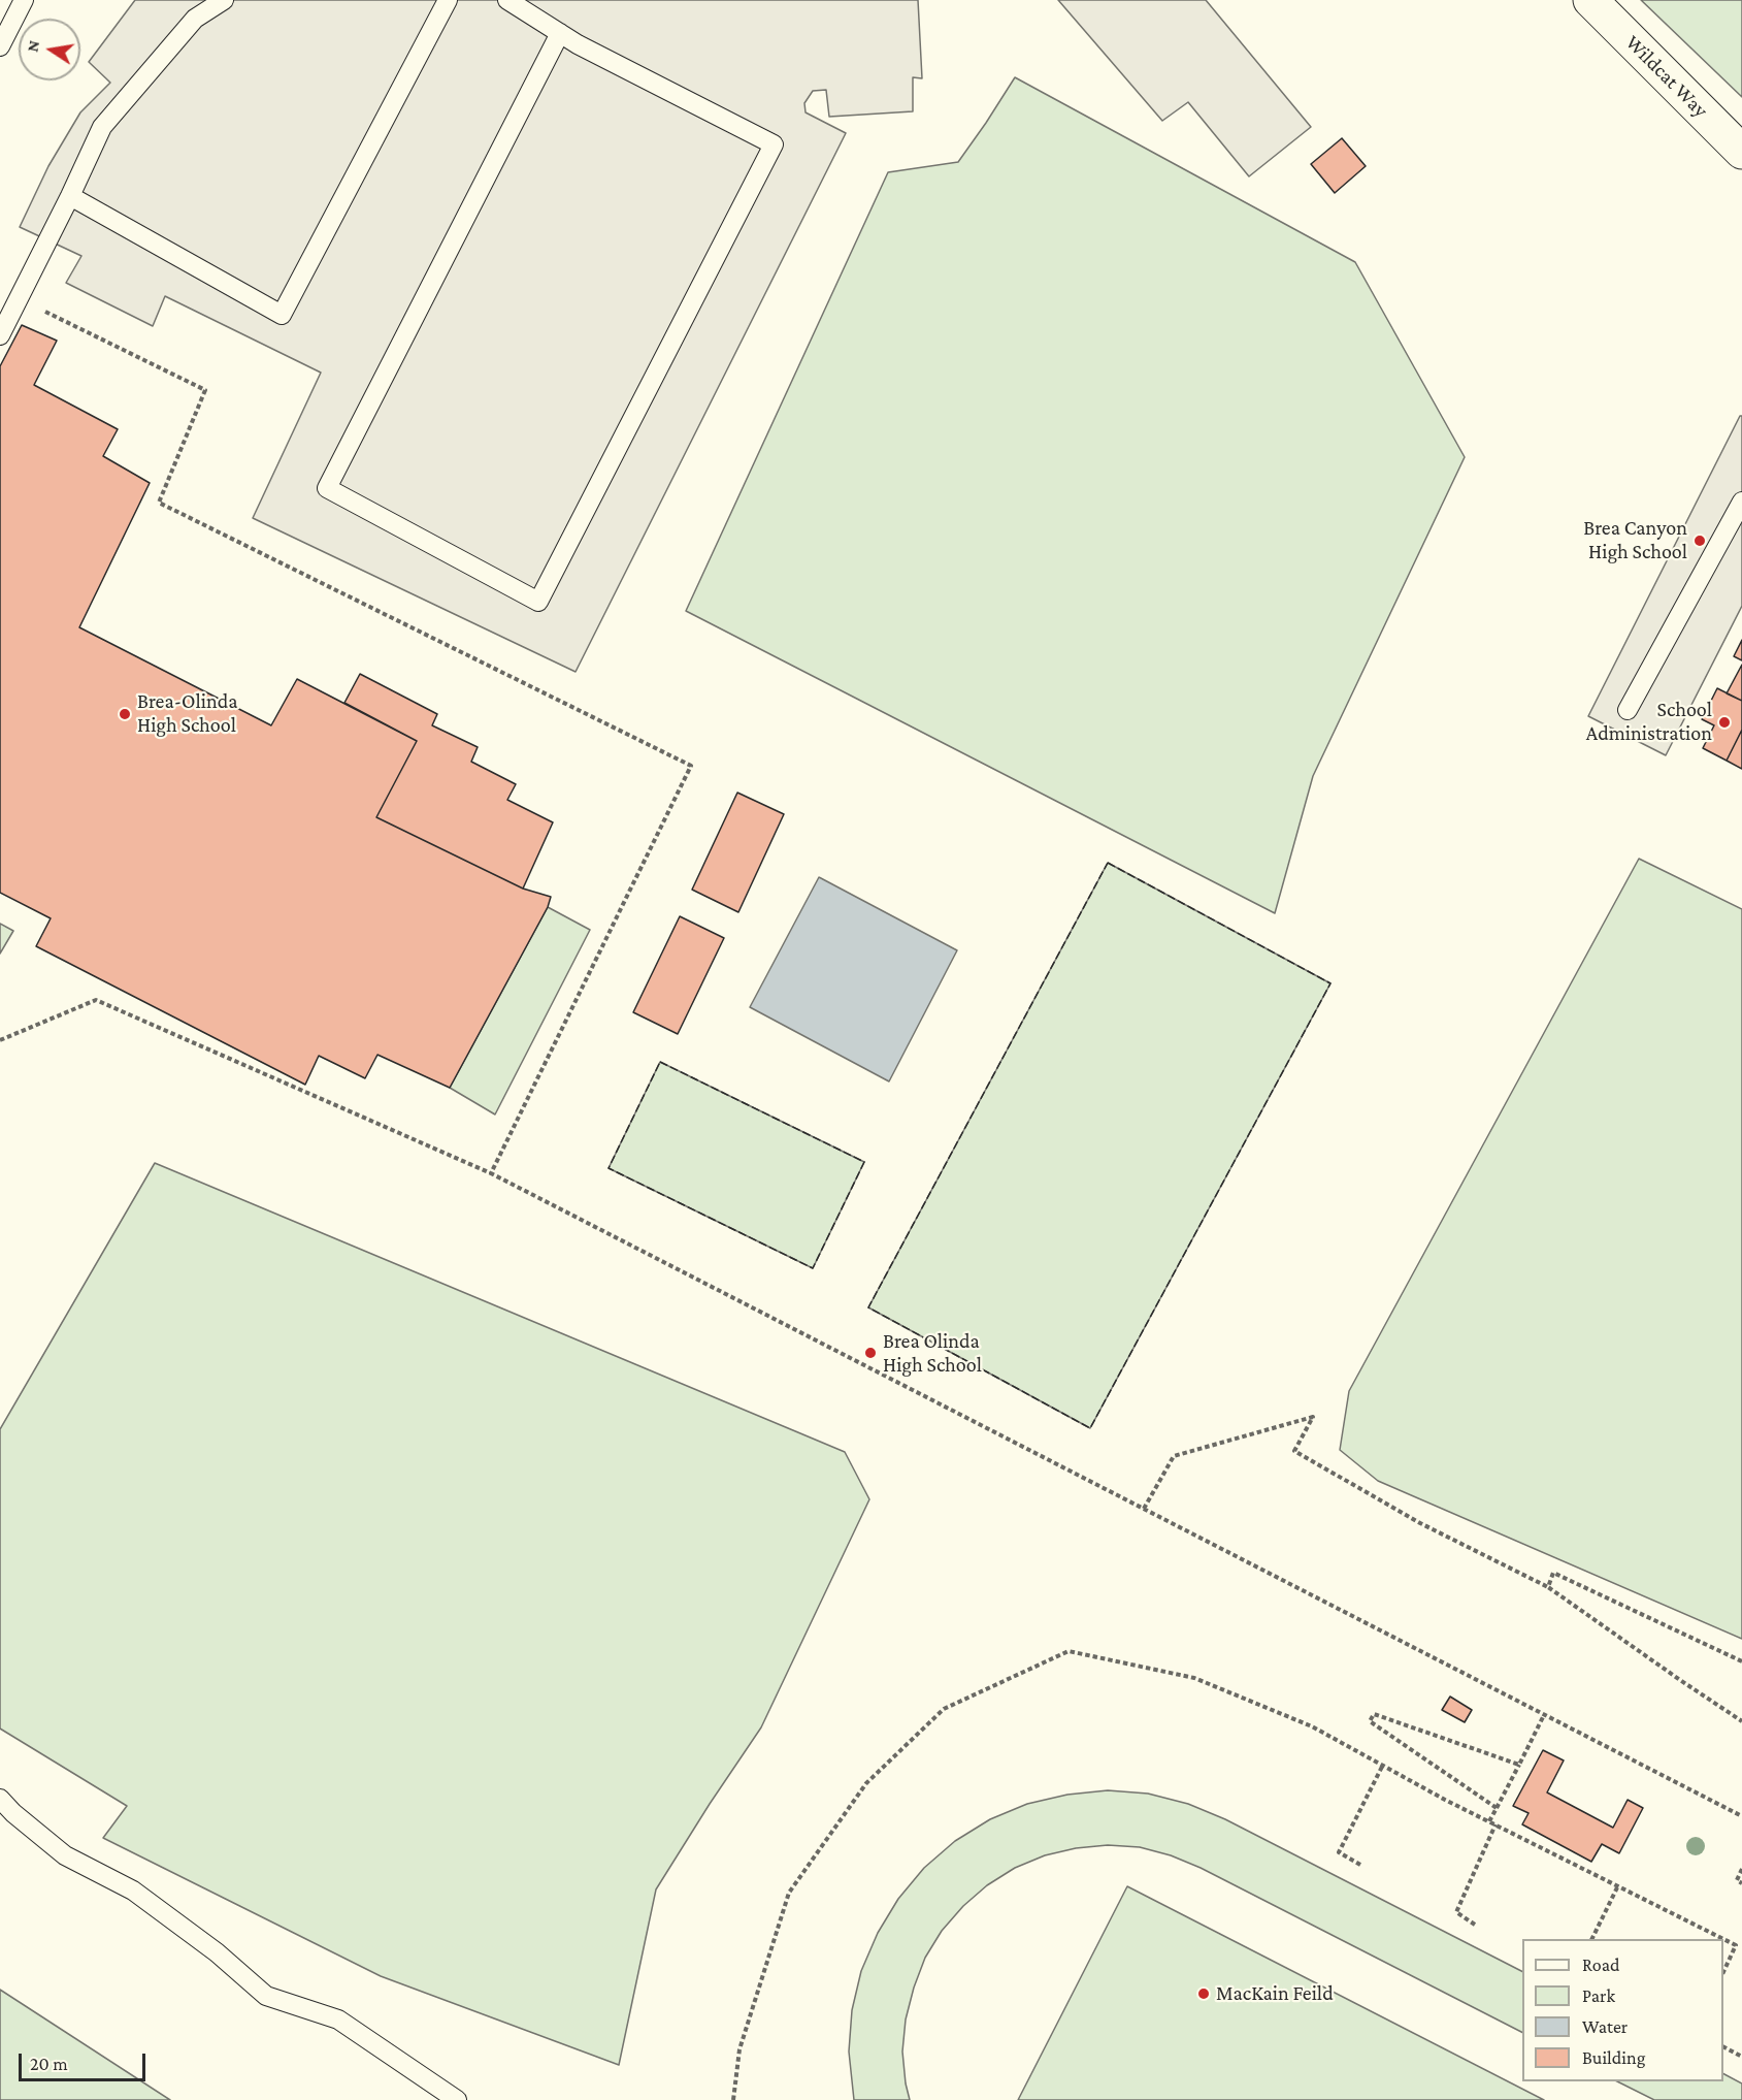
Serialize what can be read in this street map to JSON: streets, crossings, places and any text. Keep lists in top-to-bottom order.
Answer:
{
  "streets": {
    "street": ["Wildcat Way"]
  },
  "places": [
    "Brea Canyon High School",
    "Brea-Olinda High School",
    "School Administration",
    "Brea Olinda High School",
    "MacKain Feild"
  ],
  "legend": [
    "Road",
    "Park",
    "Water",
    "Building"
  ],
  "scale_bar": "20 m",
  "north": "left"
}
